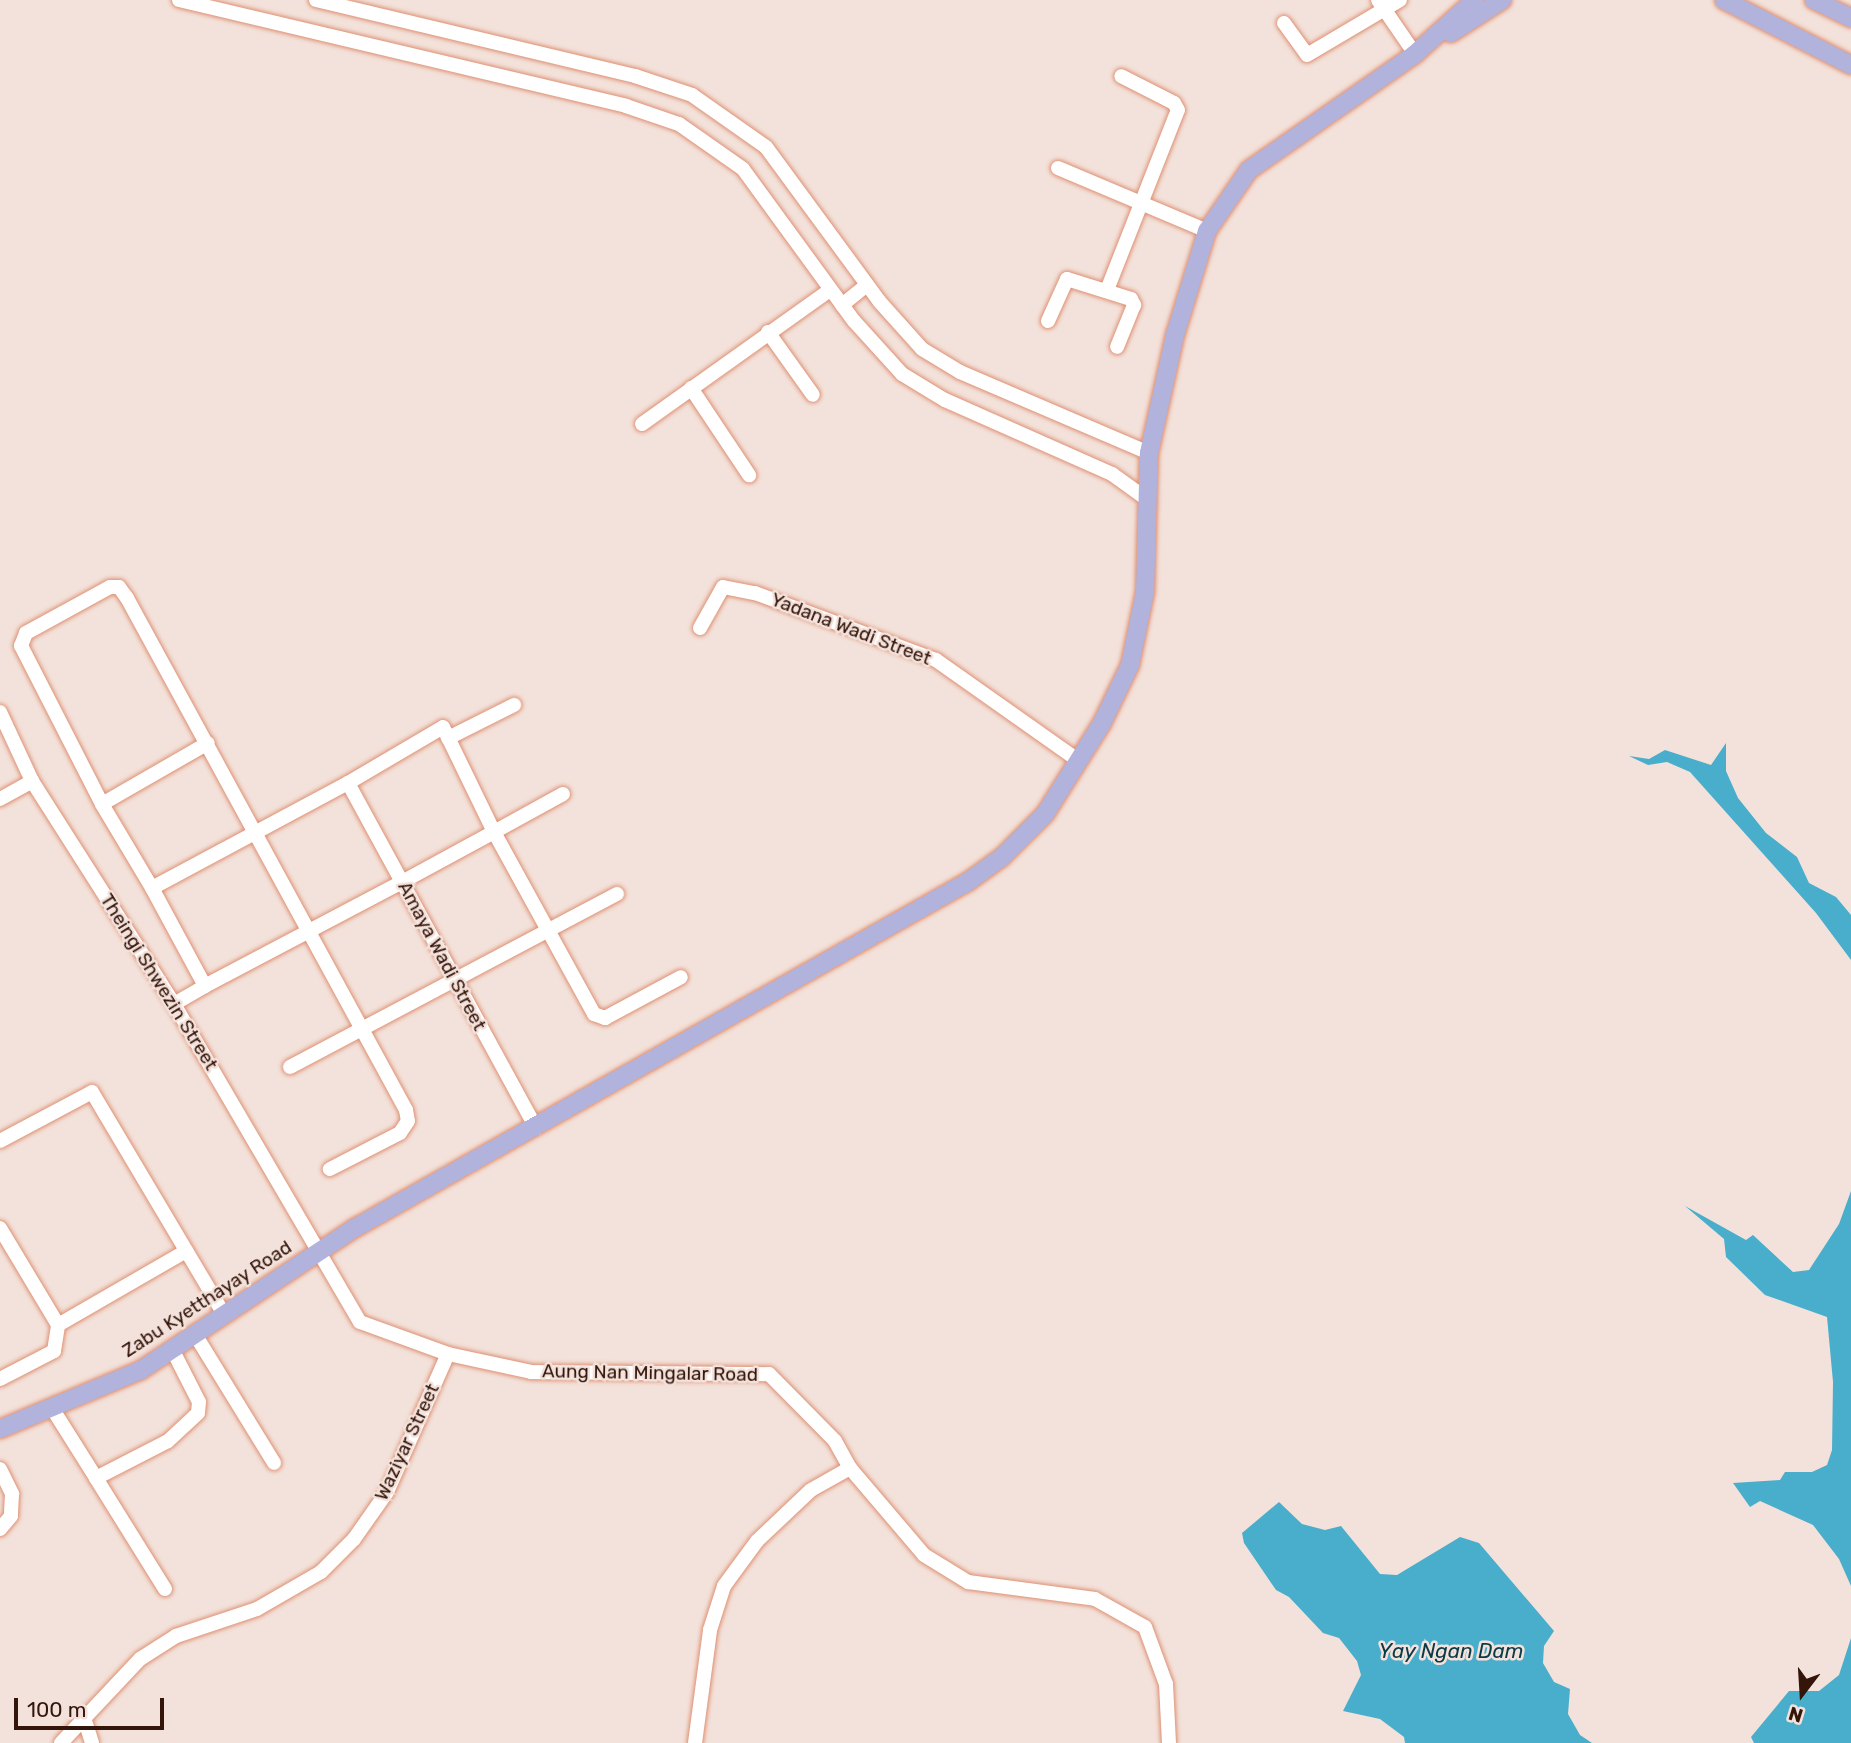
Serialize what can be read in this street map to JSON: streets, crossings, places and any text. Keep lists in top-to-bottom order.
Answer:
{
  "streets": {
    "main road": ["Zabu Kyetthayay Road"],
    "street": [
      "Yadana Wadi Street",
      "Amaya Wadi Street",
      "Theingi Shwezin Street",
      "Aung Nan Mingalar Road",
      "Waziyar Street"
    ]
  },
  "crossings": [
    ["Yadana Wadi Street", "Zabu Kyetthayay Road"],
    ["Amaya Wadi Street", "Zabu Kyetthayay Road"],
    ["Theingi Shwezin Street", "Zabu Kyetthayay Road"],
    ["Theingi Shwezin Street", "Aung Nan Mingalar Road"],
    ["Zabu Kyetthayay Road", "Aung Nan Mingalar Road"],
    ["Aung Nan Mingalar Road", "Waziyar Street"]
  ],
  "water": ["Yay Ngan Dam"],
  "scale_bar": "100 m",
  "north": "bottom"
}
